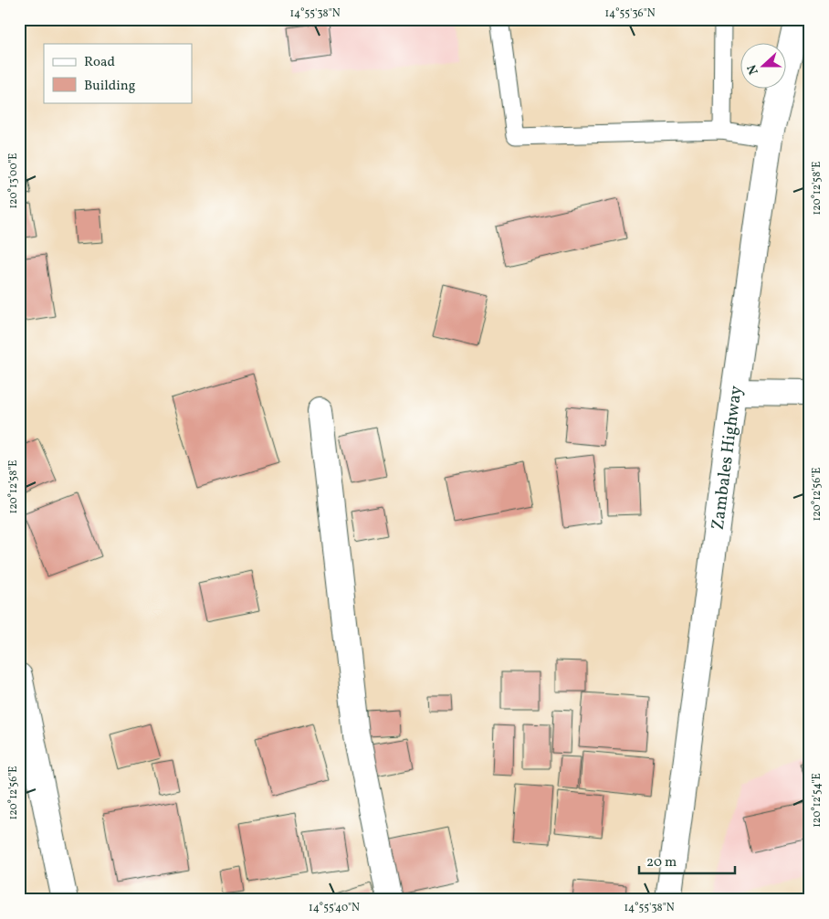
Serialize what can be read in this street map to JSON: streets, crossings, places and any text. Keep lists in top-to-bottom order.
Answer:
{
  "streets": {
    "main road": ["Zambales Highway"]
  },
  "legend": ["Road", "Building"],
  "scale_bar": "20 m",
  "north": "left",
  "coordinates": [
    "14°55'38\"N",
    "14°55'36\"N",
    "120°13'00\"E",
    "120°12'58\"E",
    "120°12'56\"E",
    "120°12'54\"E",
    "14°55'40\"N"
  ]
}
